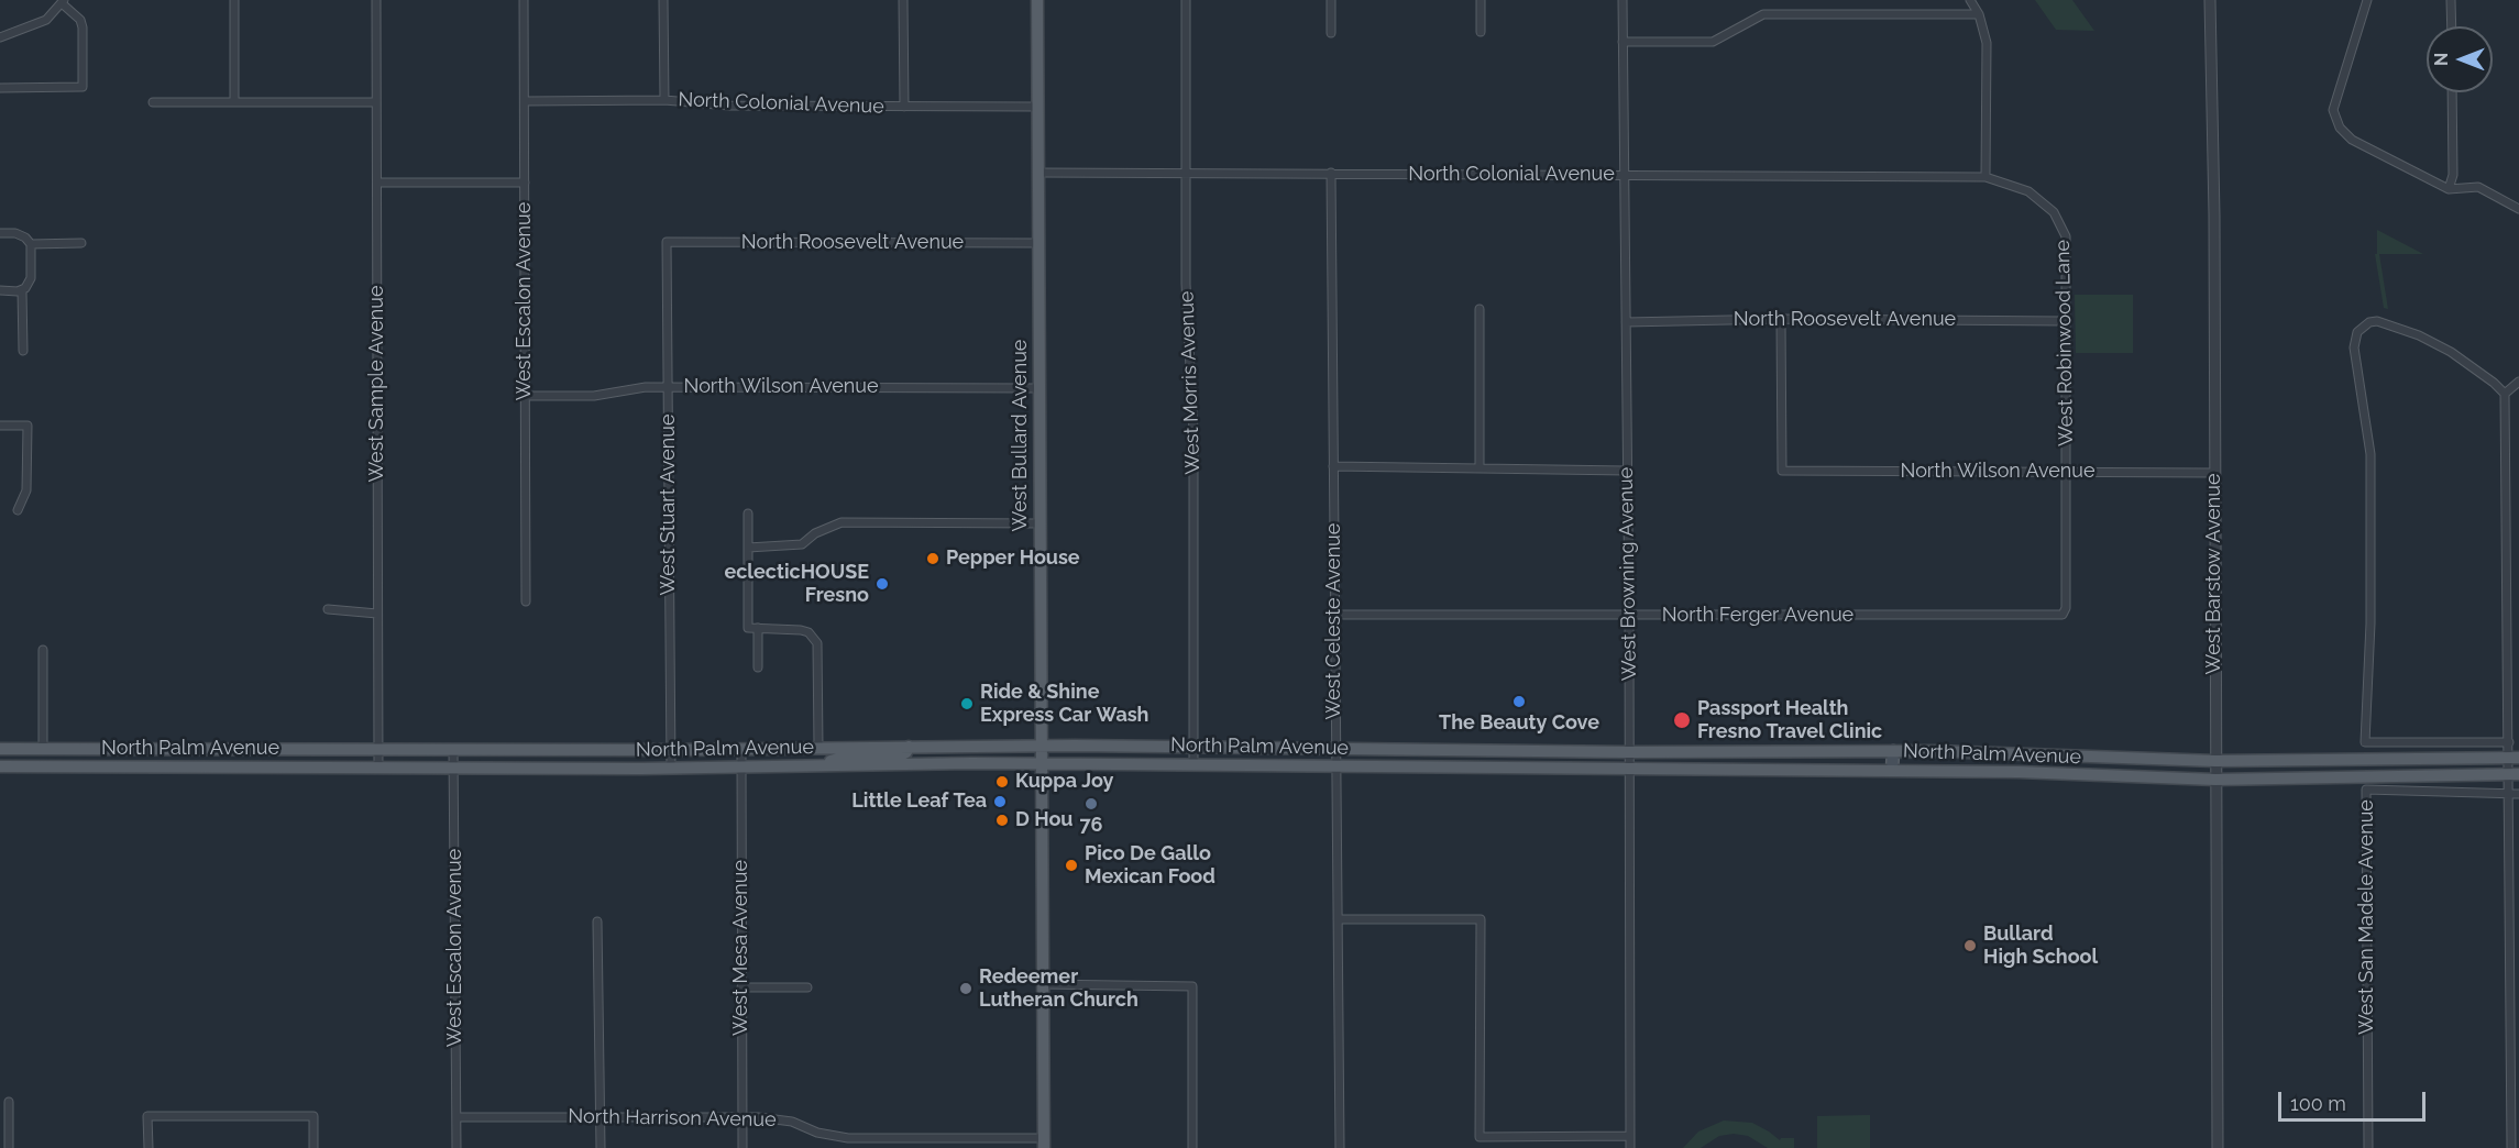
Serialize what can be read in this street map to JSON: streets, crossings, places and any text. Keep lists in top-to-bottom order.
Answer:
{
  "streets": {
    "main road": ["West Bullard Avenue", "North Palm Avenue"],
    "street": [
      "North Colonial Avenue",
      "North Roosevelt Avenue",
      "West Escalon Avenue",
      "West Robinwood Lane",
      "West Morris Avenue",
      "West Sample Avenue",
      "North Wilson Avenue",
      "West Stuart Avenue",
      "West Browning Avenue",
      "West Barstow Avenue",
      "North Ferger Avenue",
      "West Celeste Avenue",
      "West San Madele Avenue",
      "West Mesa Avenue",
      "North Harrison Avenue"
    ]
  },
  "crossings": [
    ["North Colonial Avenue", "West Escalon Avenue"],
    ["North Colonial Avenue", "West Robinwood Lane"],
    ["North Colonial Avenue", "West Morris Avenue"],
    ["North Colonial Avenue", "West Bullard Avenue"],
    ["North Colonial Avenue", "West Browning Avenue"],
    ["North Colonial Avenue", "West Celeste Avenue"],
    ["North Roosevelt Avenue", "West Robinwood Lane"],
    ["North Roosevelt Avenue", "North Wilson Avenue"],
    ["North Roosevelt Avenue", "West Bullard Avenue"],
    ["North Roosevelt Avenue", "West Stuart Avenue"],
    ["North Roosevelt Avenue", "West Browning Avenue"],
    ["West Escalon Avenue", "North Wilson Avenue"],
    ["West Escalon Avenue", "North Palm Avenue"],
    ["West Escalon Avenue", "North Harrison Avenue"],
    ["West Robinwood Lane", "North Wilson Avenue"],
    ["West Robinwood Lane", "North Ferger Avenue"],
    ["West Morris Avenue", "North Palm Avenue"],
    ["West Sample Avenue", "North Palm Avenue"],
    ["North Wilson Avenue", "West Bullard Avenue"],
    ["North Wilson Avenue", "West Stuart Avenue"],
    ["North Wilson Avenue", "West Barstow Avenue"],
    ["West Bullard Avenue", "North Palm Avenue"],
    ["West Bullard Avenue", "North Harrison Avenue"],
    ["West Stuart Avenue", "North Palm Avenue"],
    ["West Browning Avenue", "North Ferger Avenue"],
    ["West Browning Avenue", "North Palm Avenue"],
    ["West Barstow Avenue", "North Palm Avenue"],
    ["North Ferger Avenue", "West Celeste Avenue"],
    ["West Celeste Avenue", "North Palm Avenue"],
    ["North Palm Avenue", "West Mesa Avenue"],
    ["West Mesa Avenue", "North Harrison Avenue"]
  ],
  "places": [
    "Pepper House",
    "eclecticHOUSE Fresno",
    "The Beauty Cove",
    "Ride & Shine Express Car Wash",
    "Passport Health Fresno Travel Clinic",
    "Kuppa Joy",
    "Little Leaf Tea",
    "76",
    "D Hou",
    "Pico De Gallo Mexican Food",
    "Bullard High School",
    "Redeemer Lutheran Church"
  ],
  "scale_bar": "100 m",
  "north": "left"
}
